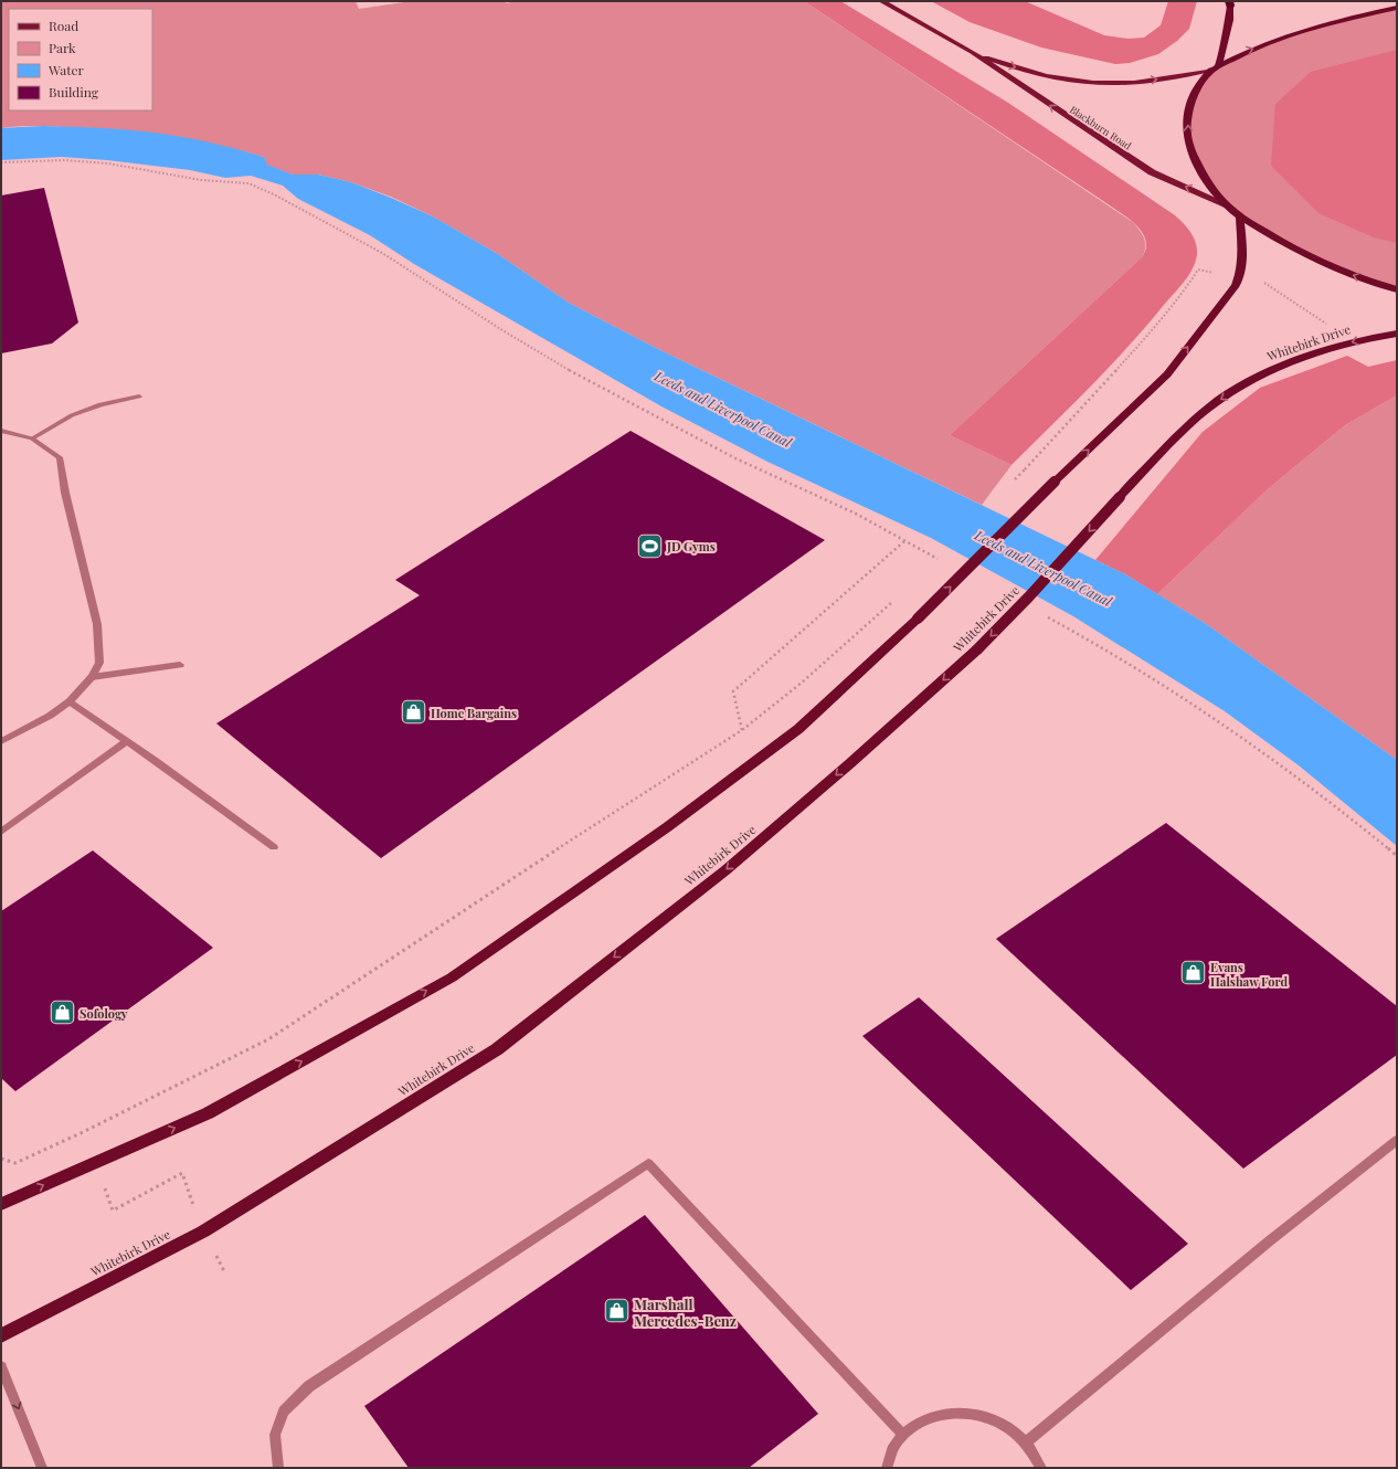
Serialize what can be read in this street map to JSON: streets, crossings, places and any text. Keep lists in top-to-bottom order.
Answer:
{
  "streets": {
    "highway": ["Whitebirk Drive"],
    "main road": ["Blackburn Road"]
  },
  "water": ["Leeds and Liverpool Canal"],
  "places": {
    "sports": ["JD Gyms"],
    "shop": [
      "Home Bargains",
      "Evans Halshaw Ford",
      "Sofology",
      "Marshall Mercedes-Benz"
    ]
  },
  "legend": [
    "Road",
    "Park",
    "Water",
    "Building"
  ]
}
